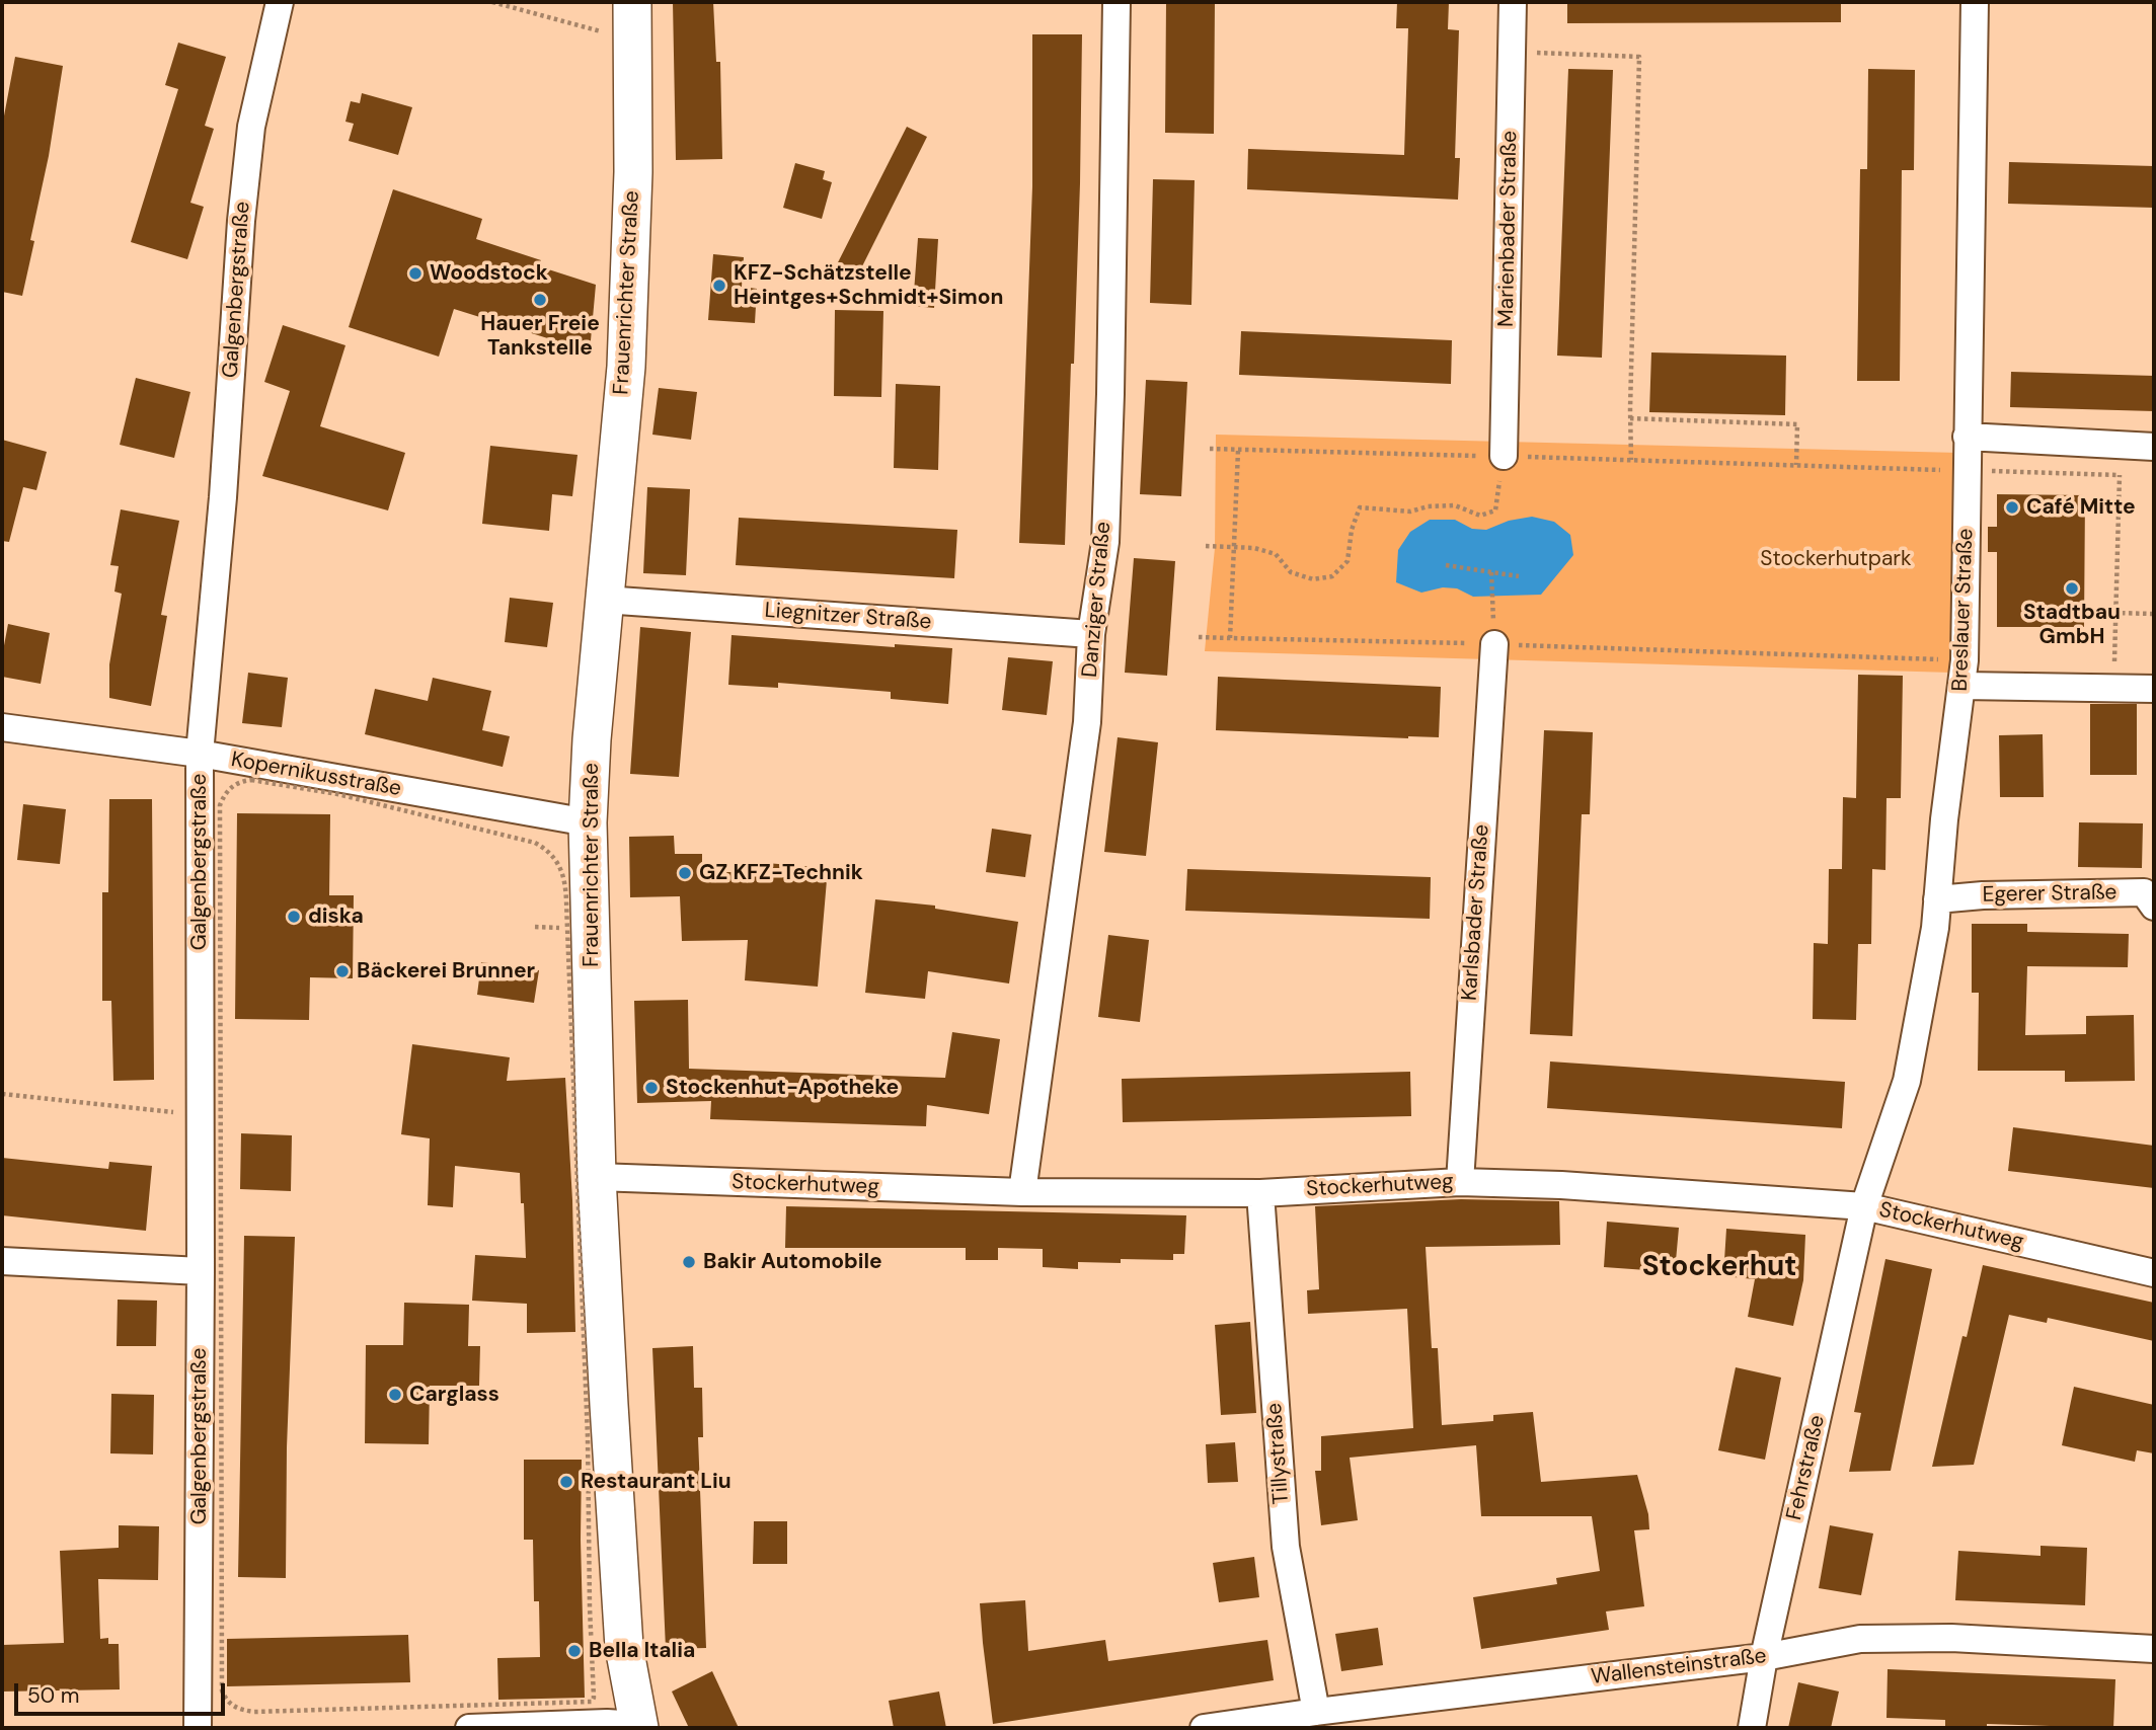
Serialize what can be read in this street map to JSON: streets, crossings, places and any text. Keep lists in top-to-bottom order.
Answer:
{
  "streets": {
    "main road": ["Frauenrichter Straße"],
    "street": [
      "Marienbader Straße",
      "Galgenbergstraße",
      "Danziger Straße",
      "Breslauer Straße",
      "Liegnitzer Straße",
      "Kopernikusstraße",
      "Egerer Straße",
      "Karlsbader Straße",
      "Stockerhutweg",
      "Tillystraße",
      "Fehrstraße",
      "Wallensteinstraße"
    ]
  },
  "crossings": [
    ["Galgenbergstraße", "Kopernikusstraße"],
    ["Frauenrichter Straße", "Liegnitzer Straße"],
    ["Frauenrichter Straße", "Kopernikusstraße"],
    ["Frauenrichter Straße", "Stockerhutweg"],
    ["Danziger Straße", "Liegnitzer Straße"],
    ["Danziger Straße", "Stockerhutweg"],
    ["Breslauer Straße", "Egerer Straße"],
    ["Breslauer Straße", "Stockerhutweg"],
    ["Breslauer Straße", "Fehrstraße"],
    ["Karlsbader Straße", "Stockerhutweg"],
    ["Stockerhutweg", "Tillystraße"],
    ["Stockerhutweg", "Fehrstraße"],
    ["Tillystraße", "Wallensteinstraße"],
    ["Fehrstraße", "Wallensteinstraße"]
  ],
  "districts": ["Stockerhut"],
  "parks": ["Stockerhutpark"],
  "places": [
    "Woodstock",
    "KFZ-Schätzstelle Heintges+Schmidt+Simon",
    "Hauer Freie Tankstelle",
    "Café Mitte",
    "Stadtbau GmbH",
    "GZ KFZ-Technik",
    "diska",
    "Bäckerei Brunner",
    "Stockenhut-Apotheke",
    "Bakir Automobile",
    "Carglass",
    "Restaurant Liu",
    "Bella Italia"
  ],
  "scale_bar": "50 m"
}
